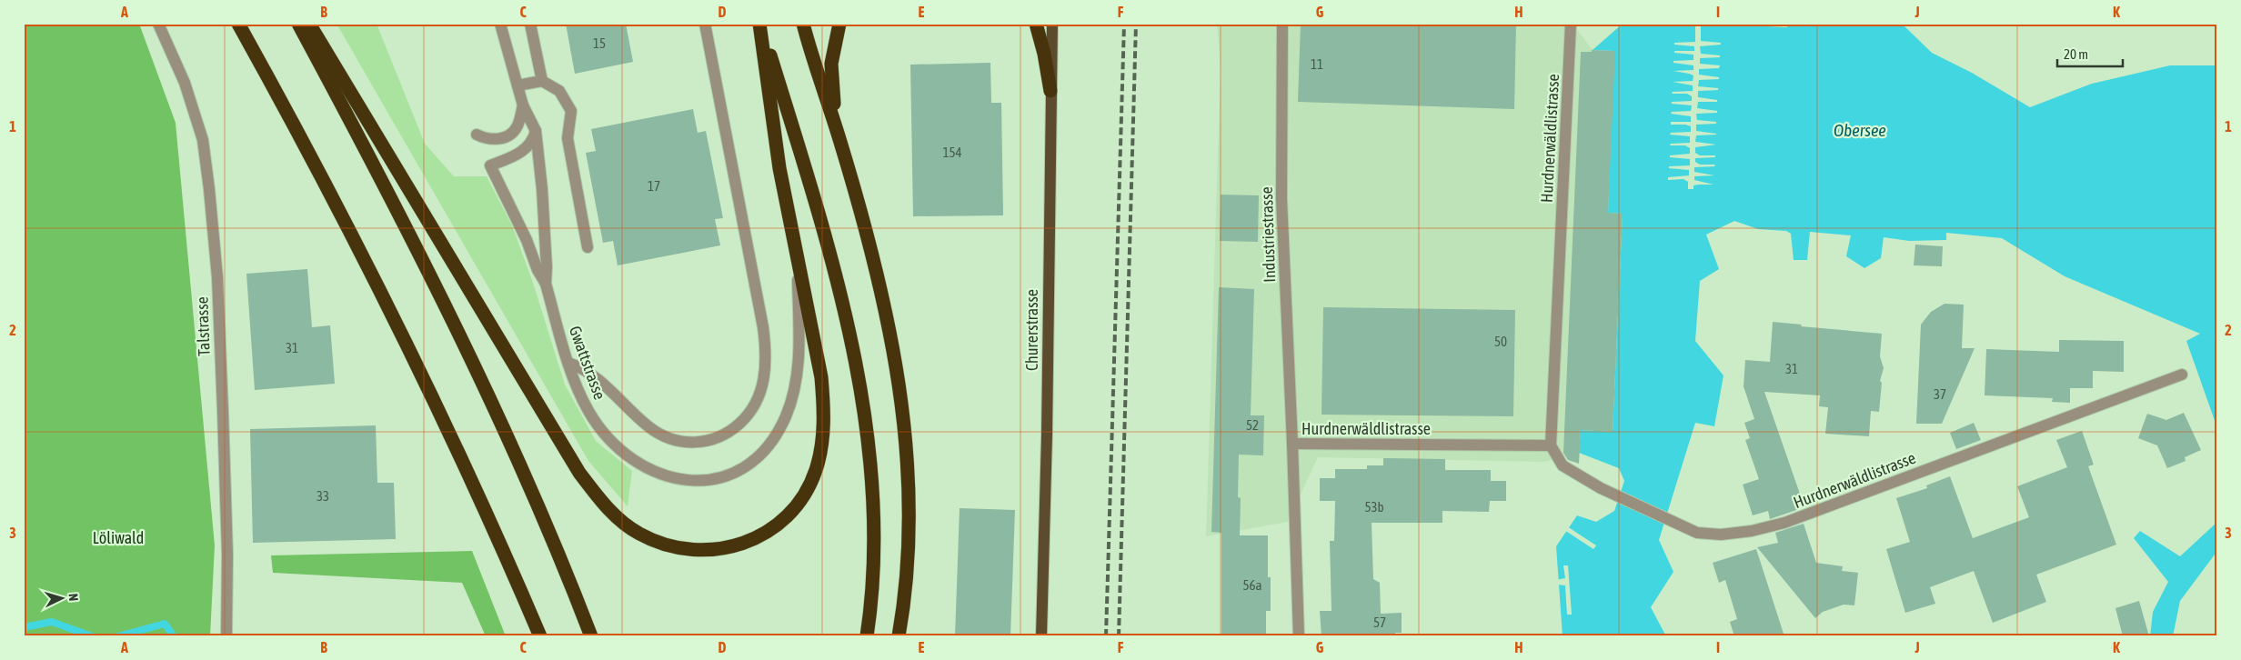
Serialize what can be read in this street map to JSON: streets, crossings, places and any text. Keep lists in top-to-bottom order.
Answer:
{
  "streets": {
    "main road": ["Churerstrasse"],
    "street": [
      "Hurdnerwäldlistrasse",
      "Industriestrasse",
      "Talstrasse",
      "Gwattstrasse"
    ]
  },
  "crossings": [
    ["Hurdnerwäldlistrasse", "Industriestrasse"]
  ],
  "water": ["Obersee"],
  "parks": ["Löliwald"],
  "house_numbers": [
    "15",
    "11",
    "154",
    "17",
    "50",
    "31",
    "31",
    "37",
    "52",
    "33",
    "53b",
    "56a",
    "57"
  ],
  "scale_bar": "20 m",
  "north": "right",
  "grid": {
    "columns": [
      "A",
      "B",
      "C",
      "D",
      "E",
      "F",
      "G",
      "H",
      "I",
      "J",
      "K"
    ],
    "rows": ["1", "2", "3"]
  }
}
